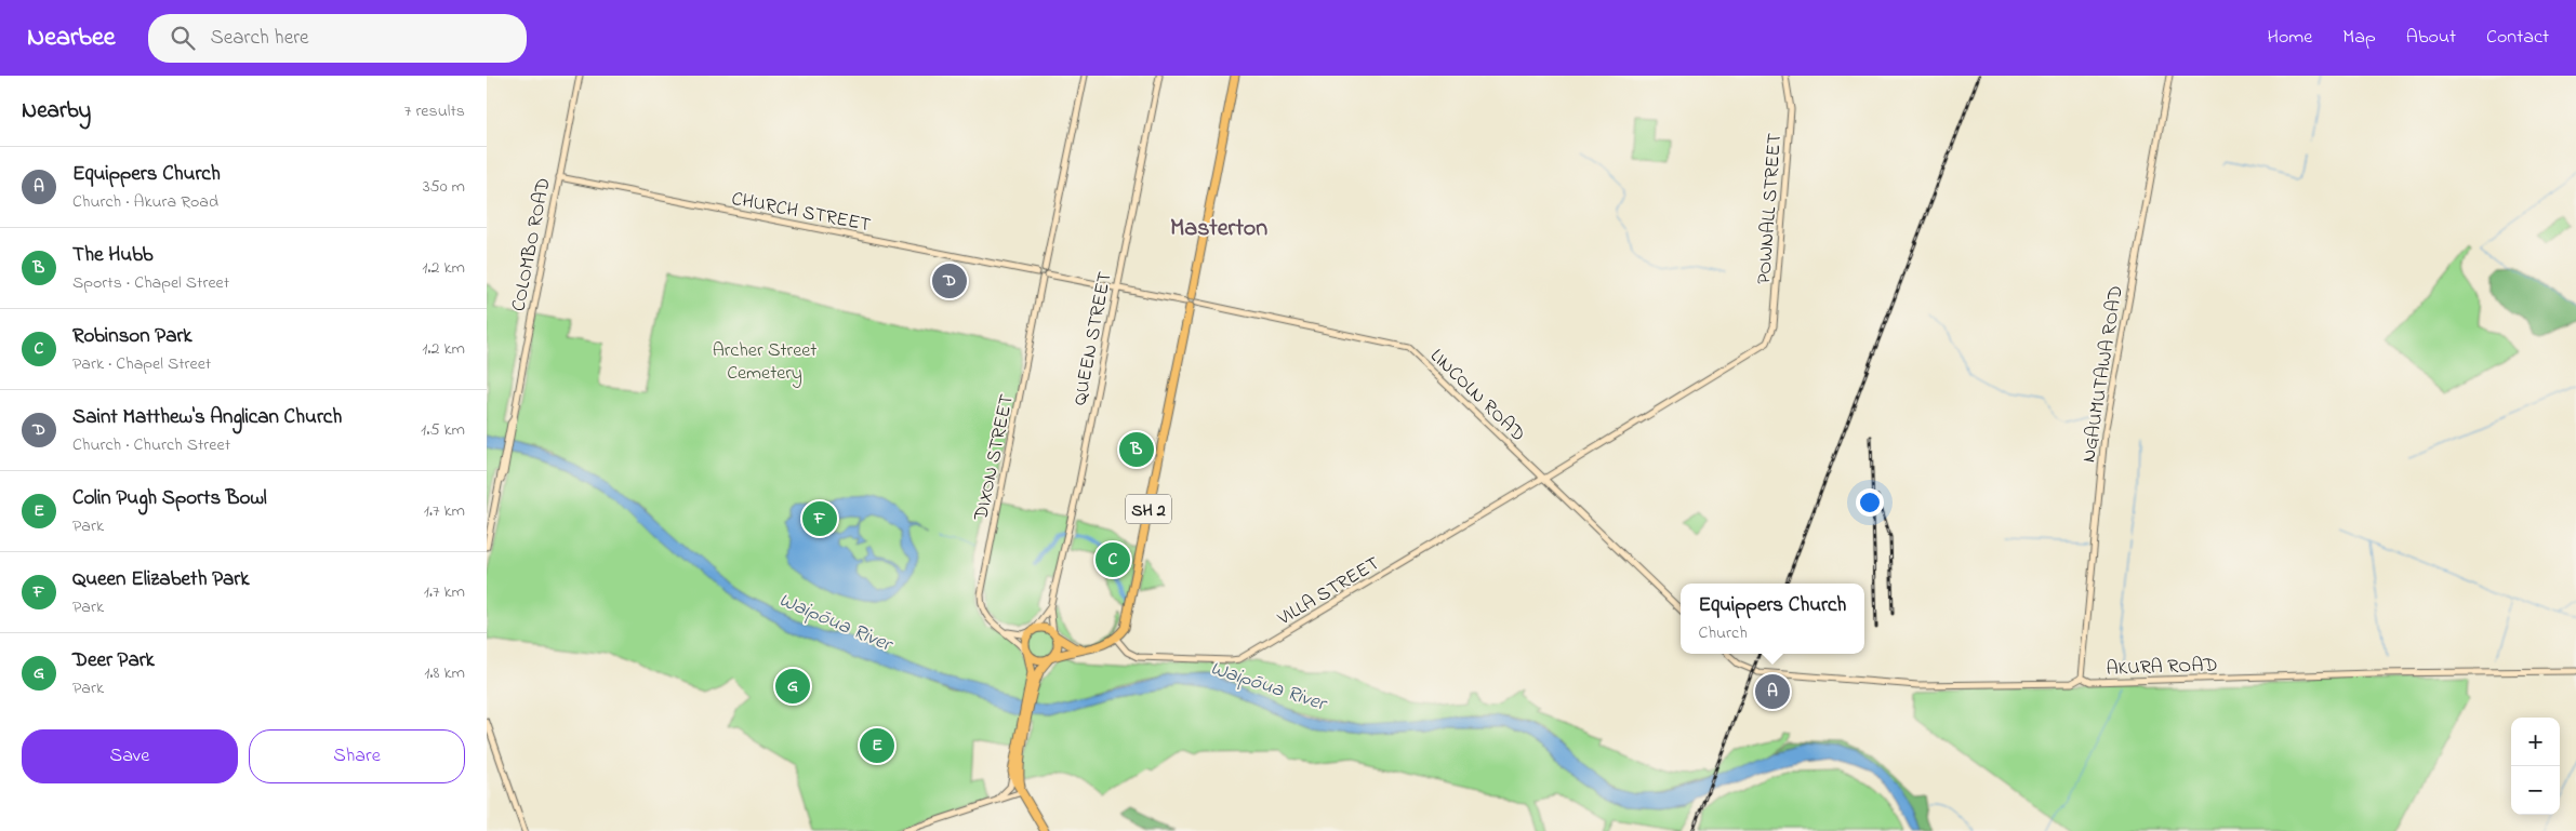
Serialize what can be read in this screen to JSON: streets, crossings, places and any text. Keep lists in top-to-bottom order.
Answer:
{
  "streets": {
    "highway": ["SH 2"],
    "street": [
      "POWNALL STREET",
      "CHURCH STREET",
      "COLOMBO ROAD",
      "QUEEN STREET",
      "NGAUMUTAWA ROAD",
      "LINCOLN ROAD",
      "DIXON STREET",
      "VILLA STREET",
      "AKURA ROAD"
    ]
  },
  "crossings": [
    ["POWNALL STREET", "VILLA STREET"],
    ["CHURCH STREET", "COLOMBO ROAD"],
    ["QUEEN STREET", "LINCOLN ROAD"],
    ["QUEEN STREET", "DIXON STREET"],
    ["NGAUMUTAWA ROAD", "AKURA ROAD"],
    ["LINCOLN ROAD", "SH 2"],
    ["LINCOLN ROAD", "VILLA STREET"],
    ["SH 2", "VILLA STREET"]
  ],
  "districts": ["Masterton"],
  "water": ["Waipōua River"],
  "parks": ["Archer Street Cemetery"],
  "page": {
    "header": "Nearbee",
    "search": "Search here",
    "nav": [
      "Home",
      "Map",
      "About",
      "Contact"
    ],
    "heading": ["Nearby", "7 results"],
    "list": [
      {
        "mark": "A",
        "name": "Equippers Church",
        "note": "Church · Akura Road",
        "value": "350 m"
      },
      {
        "mark": "B",
        "name": "The Hubb",
        "note": "Sports · Chapel Street",
        "value": "1.2 km"
      },
      {
        "mark": "C",
        "name": "Robinson Park",
        "note": "Park · Chapel Street",
        "value": "1.2 km"
      },
      {
        "mark": "D",
        "name": "Saint Matthew's Anglican Church",
        "note": "Church · Church Street",
        "value": "1.5 km"
      },
      {
        "mark": "E",
        "name": "Colin Pugh Sports Bowl",
        "note": "Park",
        "value": "1.7 km"
      },
      {
        "mark": "F",
        "name": "Queen Elizabeth Park",
        "note": "Park",
        "value": "1.7 km"
      },
      {
        "mark": "G",
        "name": "Deer Park",
        "note": "Park",
        "value": "1.8 km"
      }
    ],
    "pins": [
      "D",
      "B",
      "F",
      "C",
      "G",
      "A",
      "E"
    ],
    "popup": ["Equippers Church", "Church"],
    "buttons": ["Save", "Share"],
    "map_buttons": ["+", "−"]
  }
}
